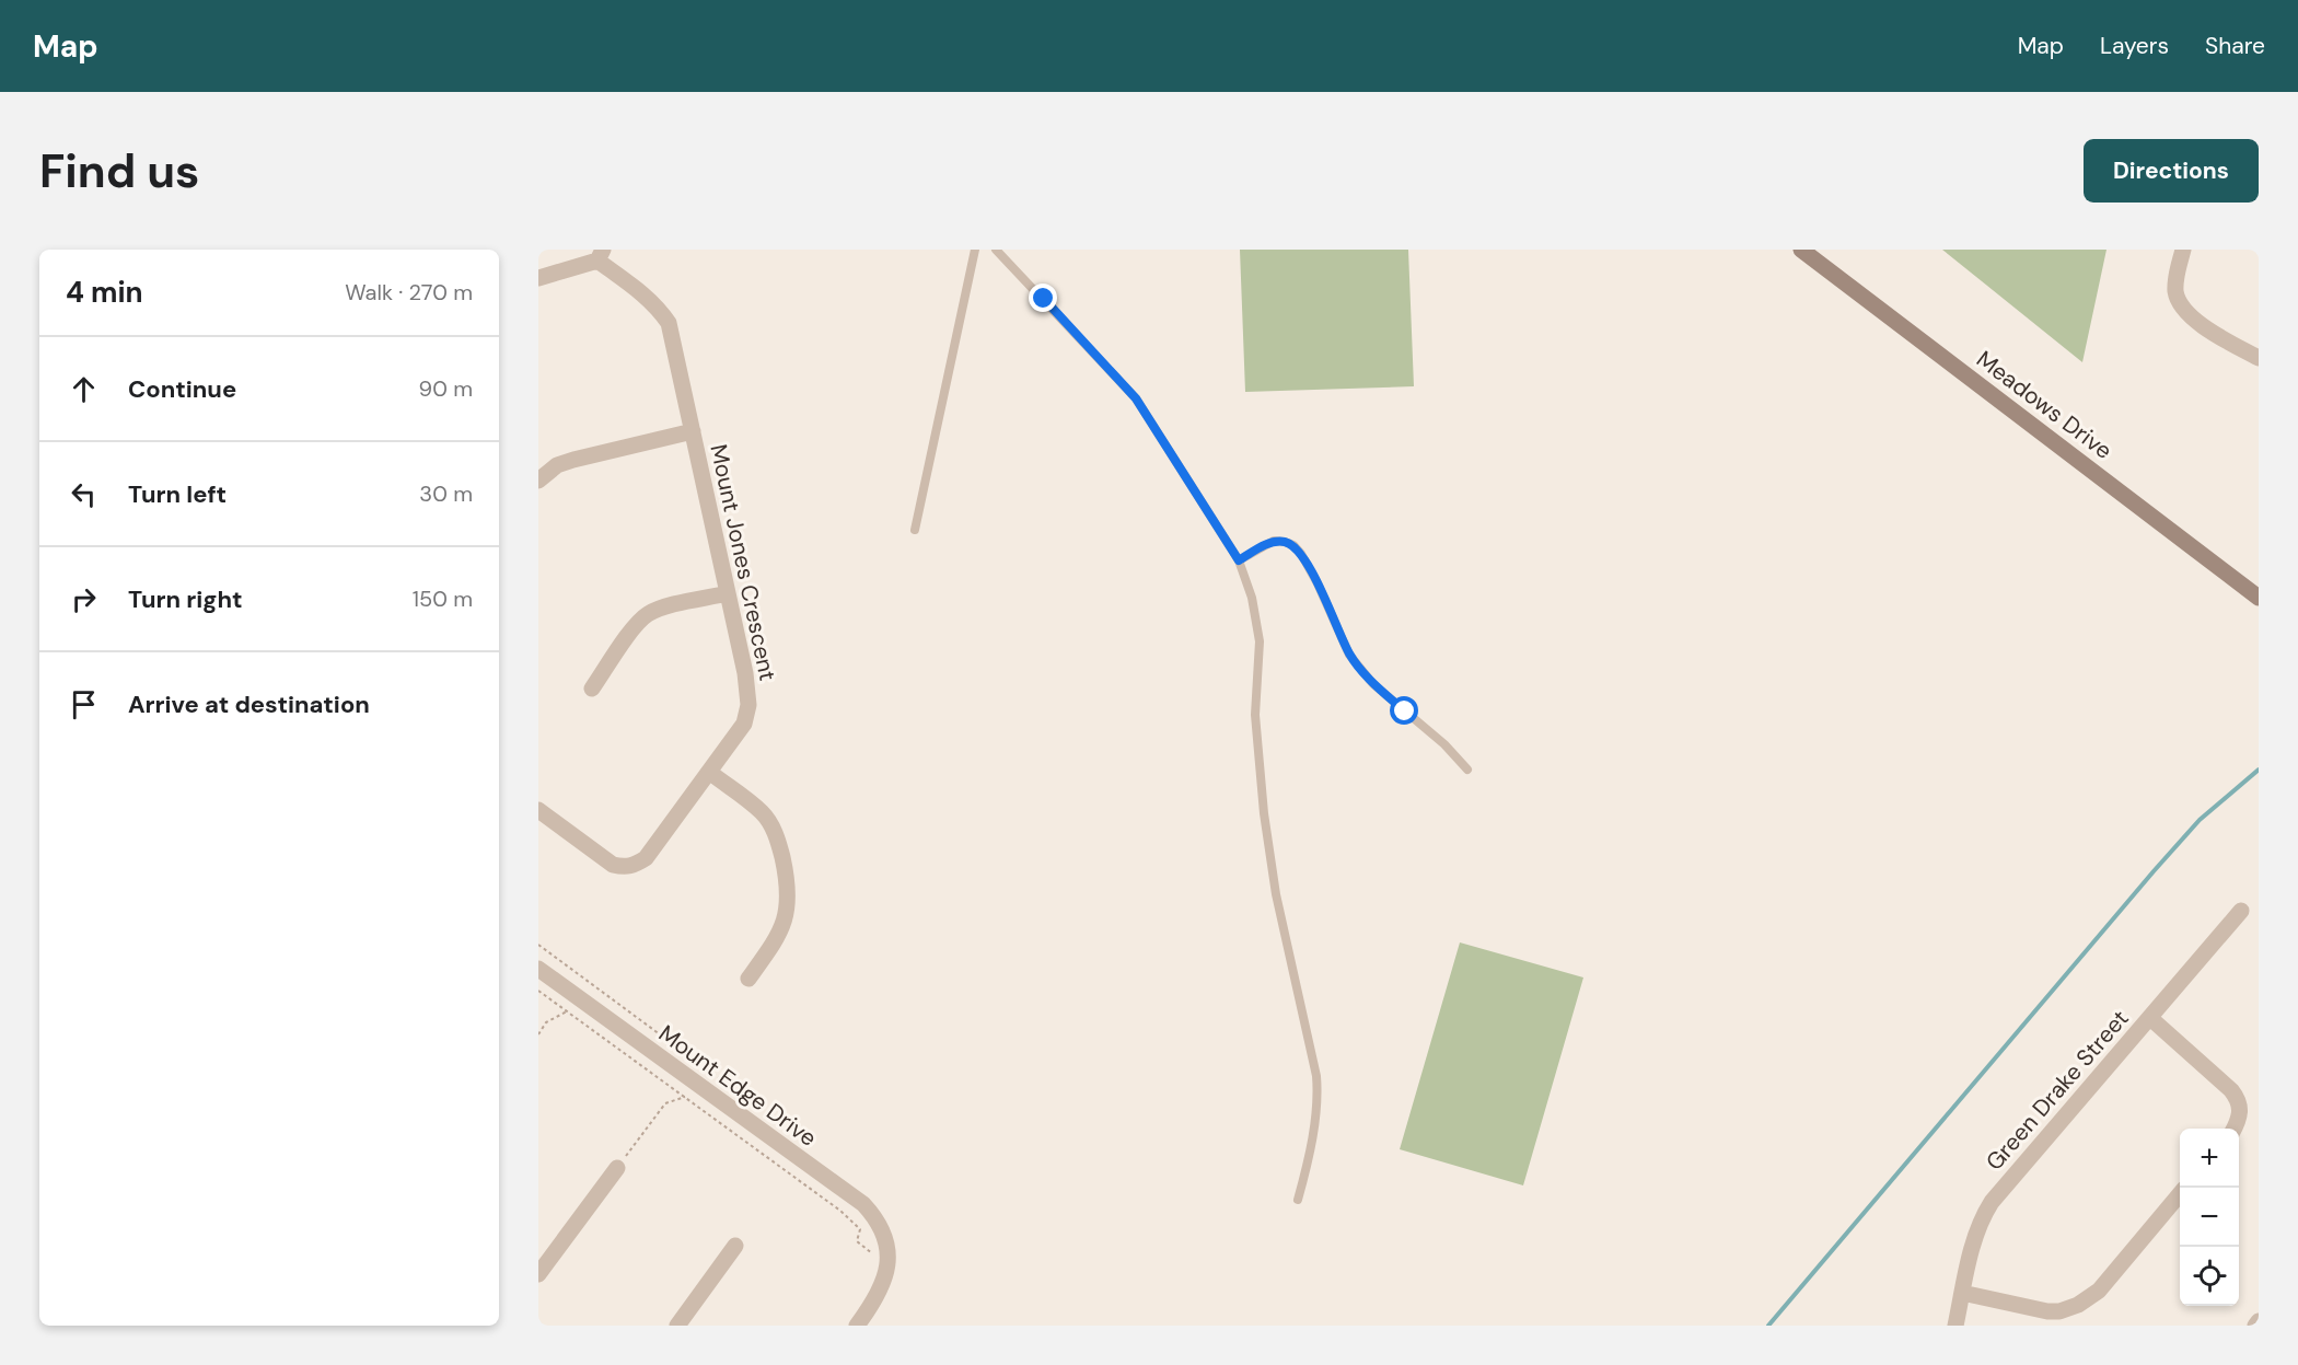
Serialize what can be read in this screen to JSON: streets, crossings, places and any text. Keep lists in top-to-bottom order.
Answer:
{
  "streets": {
    "street": [
      "Meadows Drive",
      "Mount Jones Crescent",
      "Mount Edge Drive",
      "Green Drake Street"
    ]
  },
  "page": {
    "header": "Map",
    "nav": ["Map", "Layers", "Share"],
    "buttons": "Directions",
    "title": "Find us",
    "heading": ["4 min", "Walk · 270 m"],
    "list": [
      ["Continue", "90 m"],
      ["Turn left", "30 m"],
      ["Turn right", "150 m"],
      "Arrive at destination"
    ],
    "map_buttons": ["+", "−"]
  }
}
